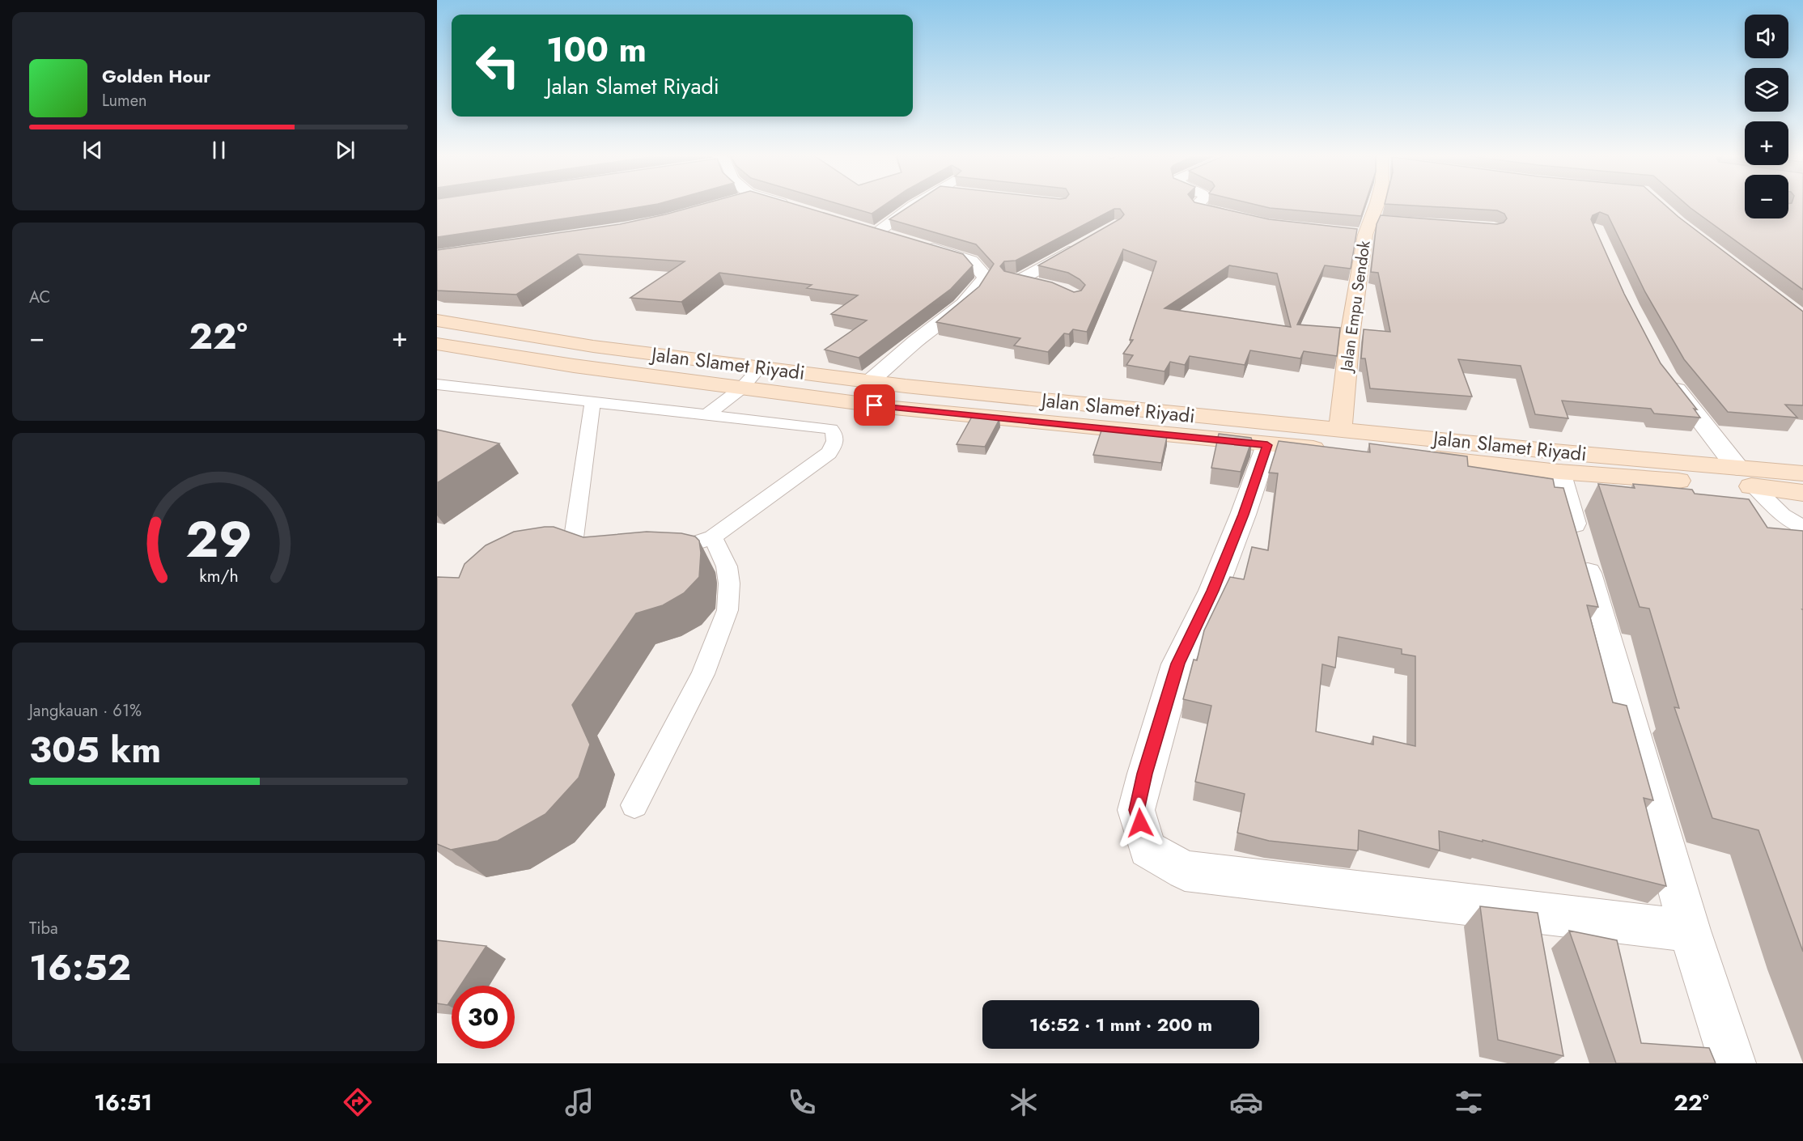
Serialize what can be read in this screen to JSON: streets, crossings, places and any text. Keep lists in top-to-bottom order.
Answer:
{
  "streets": {
    "main road": ["Jalan Empu Sendok", "Jalan Slamet Riyadi"]
  },
  "crossings": [
    ["Jalan Empu Sendok", "Jalan Slamet Riyadi"]
  ],
  "page": {
    "map_buttons": ["+", "−"],
    "turn": ["100 m", "Jalan Slamet Riyadi"],
    "song": ["Golden Hour", "Lumen"],
    "tile": [
      "AC",
      ["Jangkauan · 61%", "305 km"],
      ["Tiba", "16:52"]
    ],
    "heat": ["−", "22°", "+"],
    "limit": "30",
    "trip": "16:52 · 1 mnt · 200 m",
    "tabs": ["16:51", "22°"],
    "gauge": ["29", "km/h"]
  }
}
